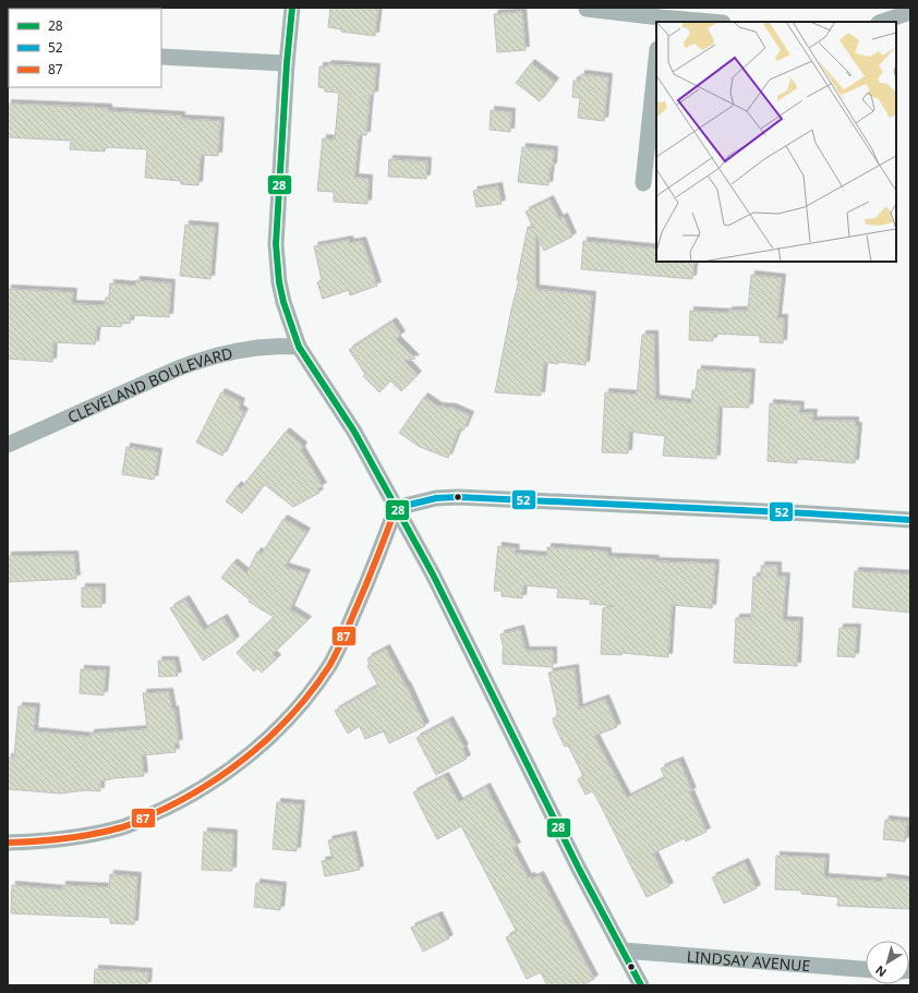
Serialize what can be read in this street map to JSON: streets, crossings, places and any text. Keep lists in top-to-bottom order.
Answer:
{
  "streets": {
    "street": ["CLEVELAND BOULEVARD", "LINDSAY AVENUE"]
  },
  "lines": ["transit line 28", "transit line 52", "transit line 87"],
  "legend": ["28", "52", "87"],
  "north": "bottom left"
}
